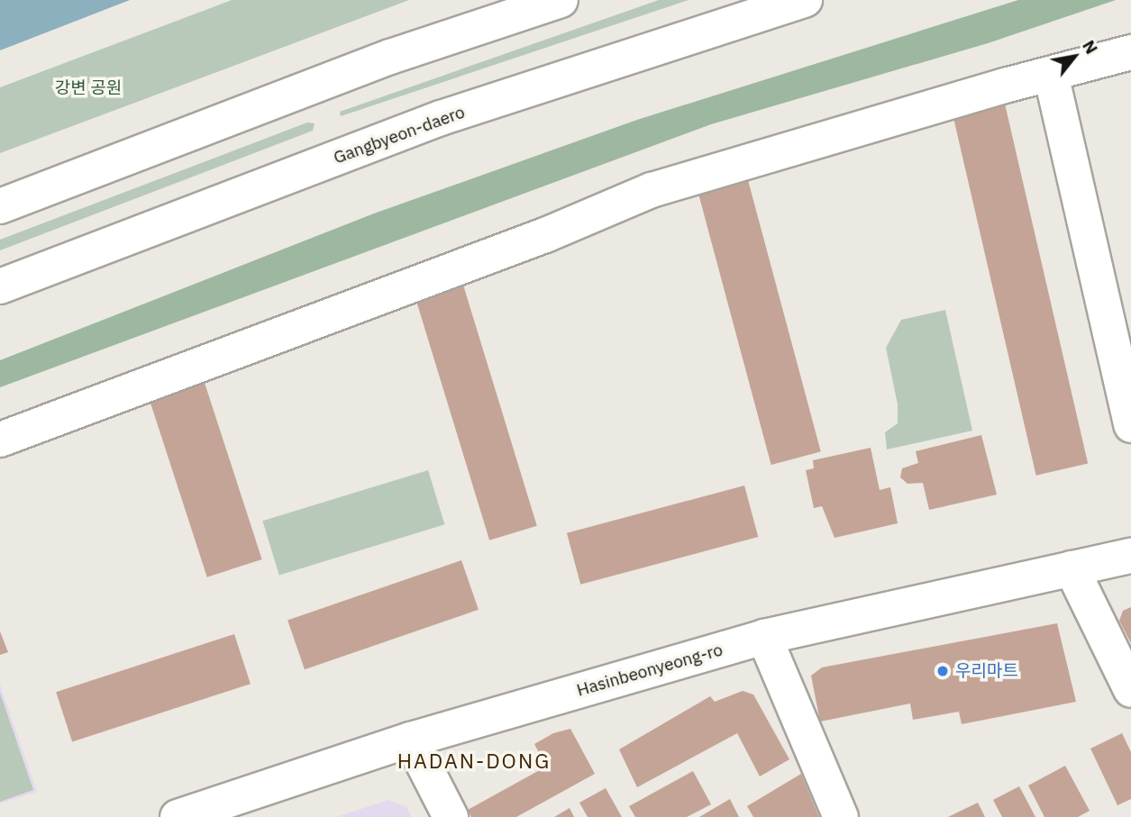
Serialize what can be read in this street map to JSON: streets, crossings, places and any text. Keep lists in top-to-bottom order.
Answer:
{
  "streets": {
    "street": ["Gangbyeon-daero", "Hasinbeonyeong-ro"]
  },
  "districts": ["HADAN-DONG"],
  "parks": ["강변 공원"],
  "places": ["우리마트"],
  "north": "top right"
}
